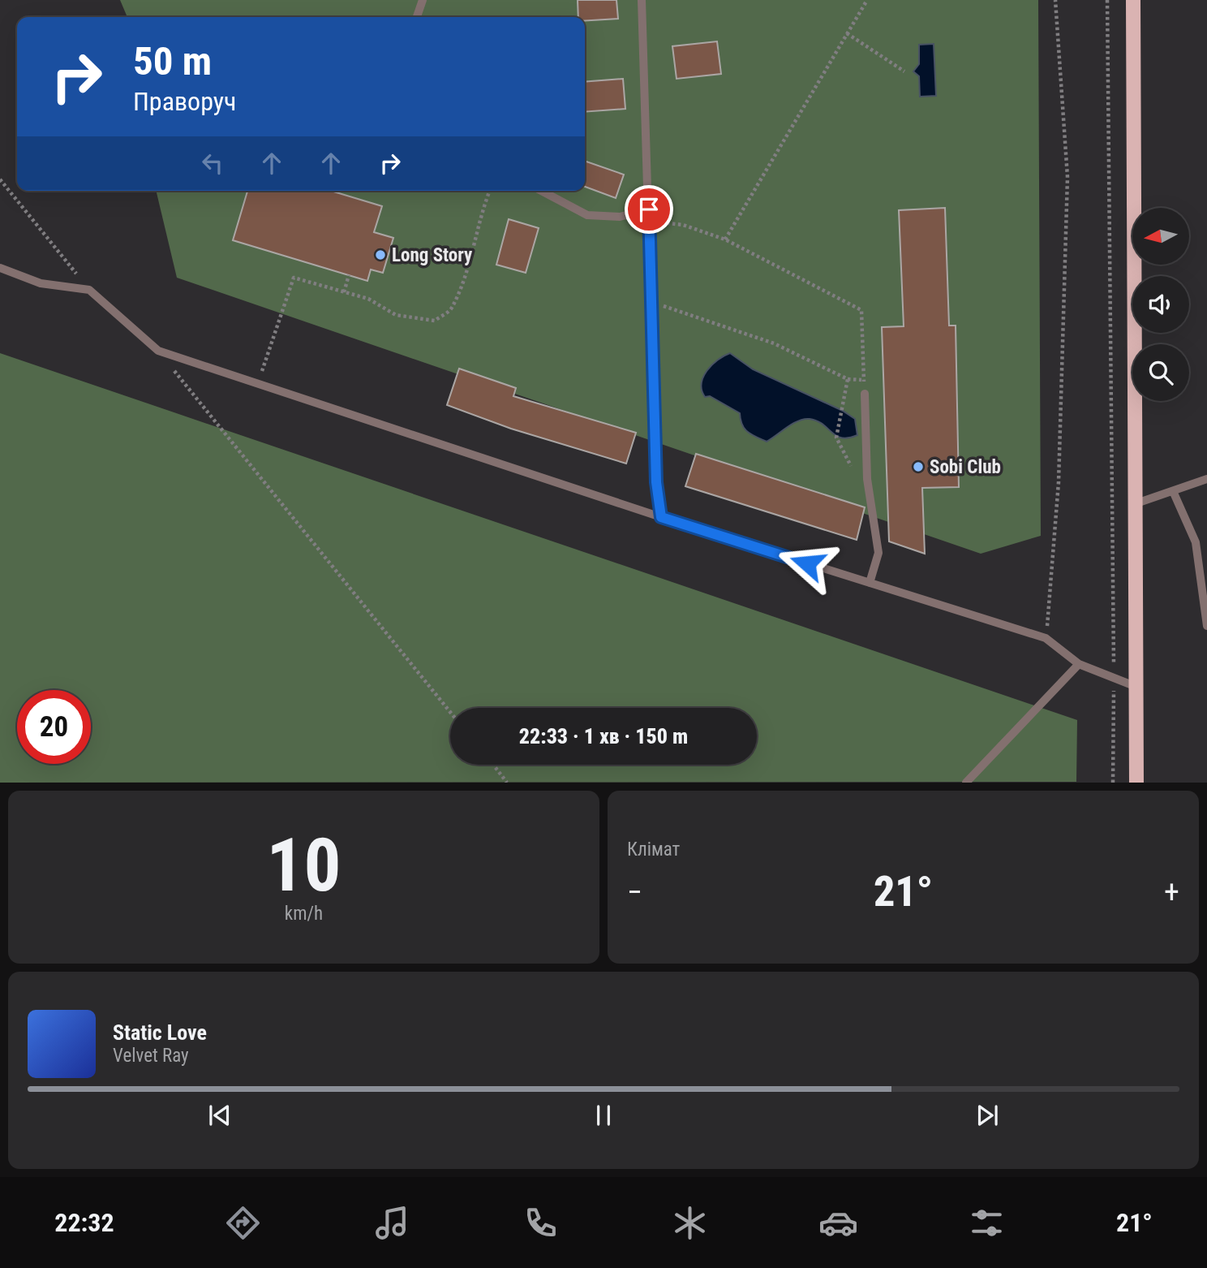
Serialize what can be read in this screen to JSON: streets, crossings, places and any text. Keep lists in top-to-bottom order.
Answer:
{
  "places": ["Long Story", "Sobi Club"],
  "north": "left",
  "page": {
    "turn": ["50 m", "Праворуч"],
    "limit": "20",
    "trip": "22:33 · 1 хв · 150 m",
    "tile": [
      ["10", "km/h"],
      "Клімат"
    ],
    "heat": ["−", "21°", "+"],
    "song": ["Static Love", "Velvet Ray"],
    "tabs": ["22:32", "21°"]
  }
}
